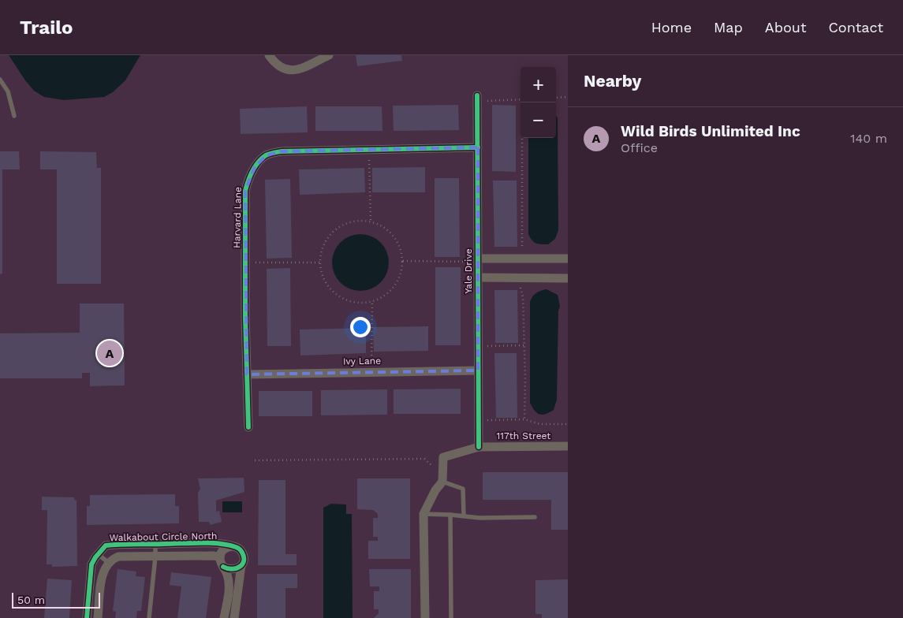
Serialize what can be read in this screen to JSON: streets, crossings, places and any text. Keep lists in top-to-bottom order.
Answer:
{
  "streets": {
    "street": [
      "Harvard Lane",
      "Yale Drive",
      "Ivy Lane",
      "117th Street",
      "Walkabout Circle North"
    ]
  },
  "crossings": [
    ["Harvard Lane", "Yale Drive"],
    ["Harvard Lane", "Ivy Lane"],
    ["Yale Drive", "Ivy Lane"],
    ["Yale Drive", "117th Street"]
  ],
  "scale_bar": "50 m",
  "page": {
    "header": "Trailo",
    "nav": [
      "Home",
      "Map",
      "About",
      "Contact"
    ],
    "heading": "Nearby",
    "map_buttons": ["+", "−"],
    "list": [
      {
        "mark": "A",
        "name": "Wild Birds Unlimited Inc",
        "note": "Office",
        "value": "140 m"
      }
    ],
    "pins": "A",
    "scale": "50 m"
  }
}
